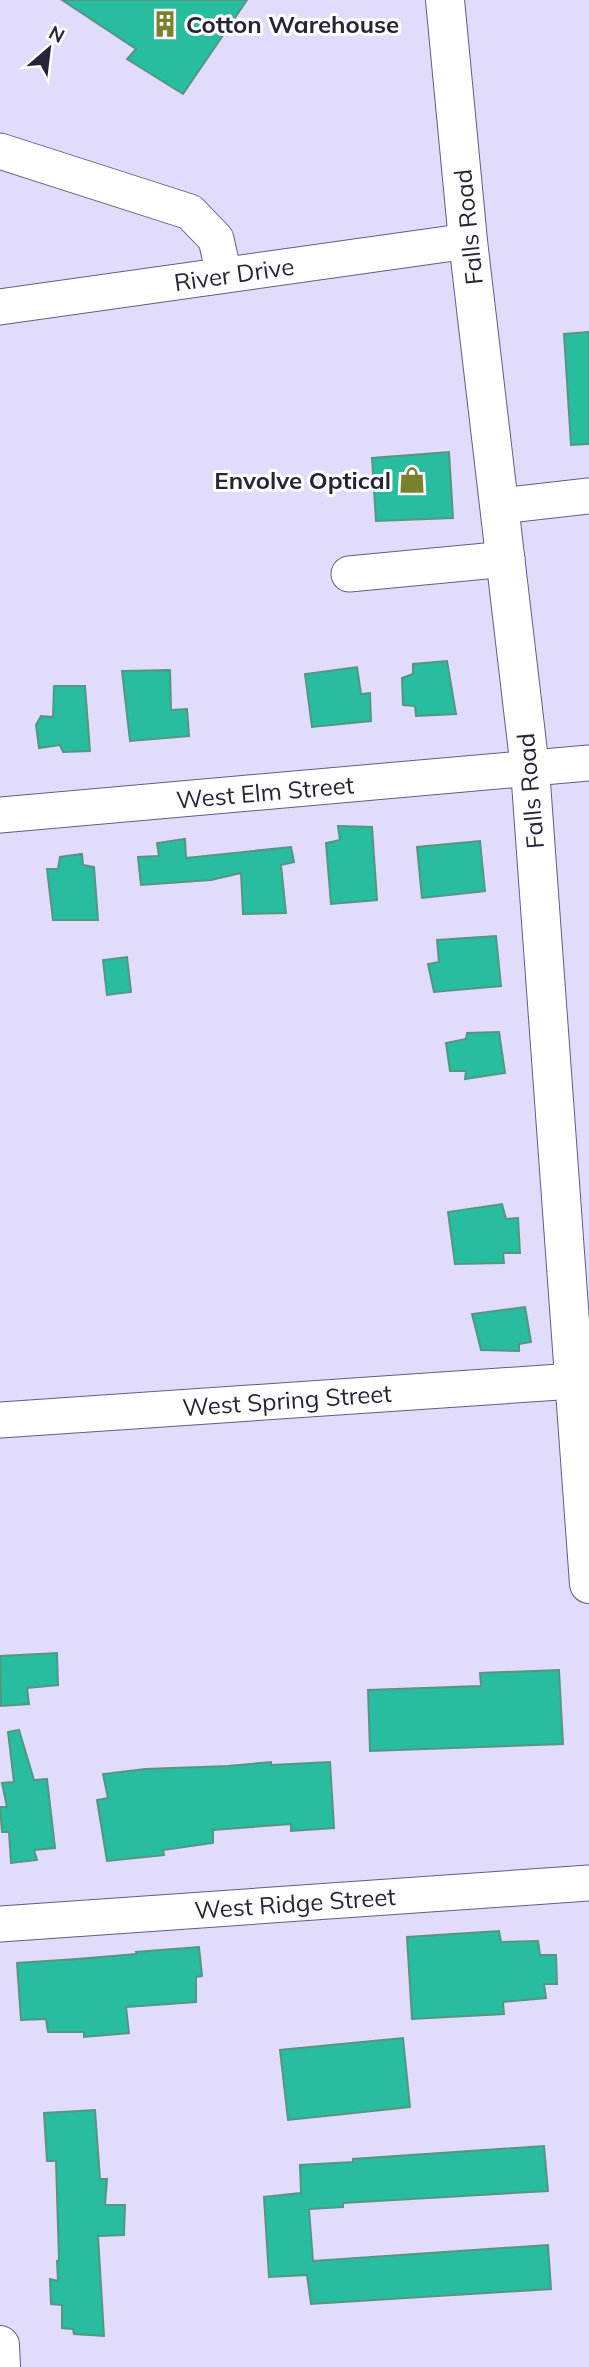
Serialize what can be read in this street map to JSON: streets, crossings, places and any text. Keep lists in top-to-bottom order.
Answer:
{
  "streets": {
    "main road": ["Falls Road"],
    "street": [
      "River Drive",
      "West Elm Street",
      "West Spring Street",
      "West Ridge Street"
    ]
  },
  "crossings": [
    ["Falls Road", "River Drive"],
    ["Falls Road", "West Elm Street"],
    ["Falls Road", "West Spring Street"]
  ],
  "places": {
    "building": ["Cotton Warehouse"],
    "shop": ["Envolve Optical"]
  },
  "north": "top right"
}
